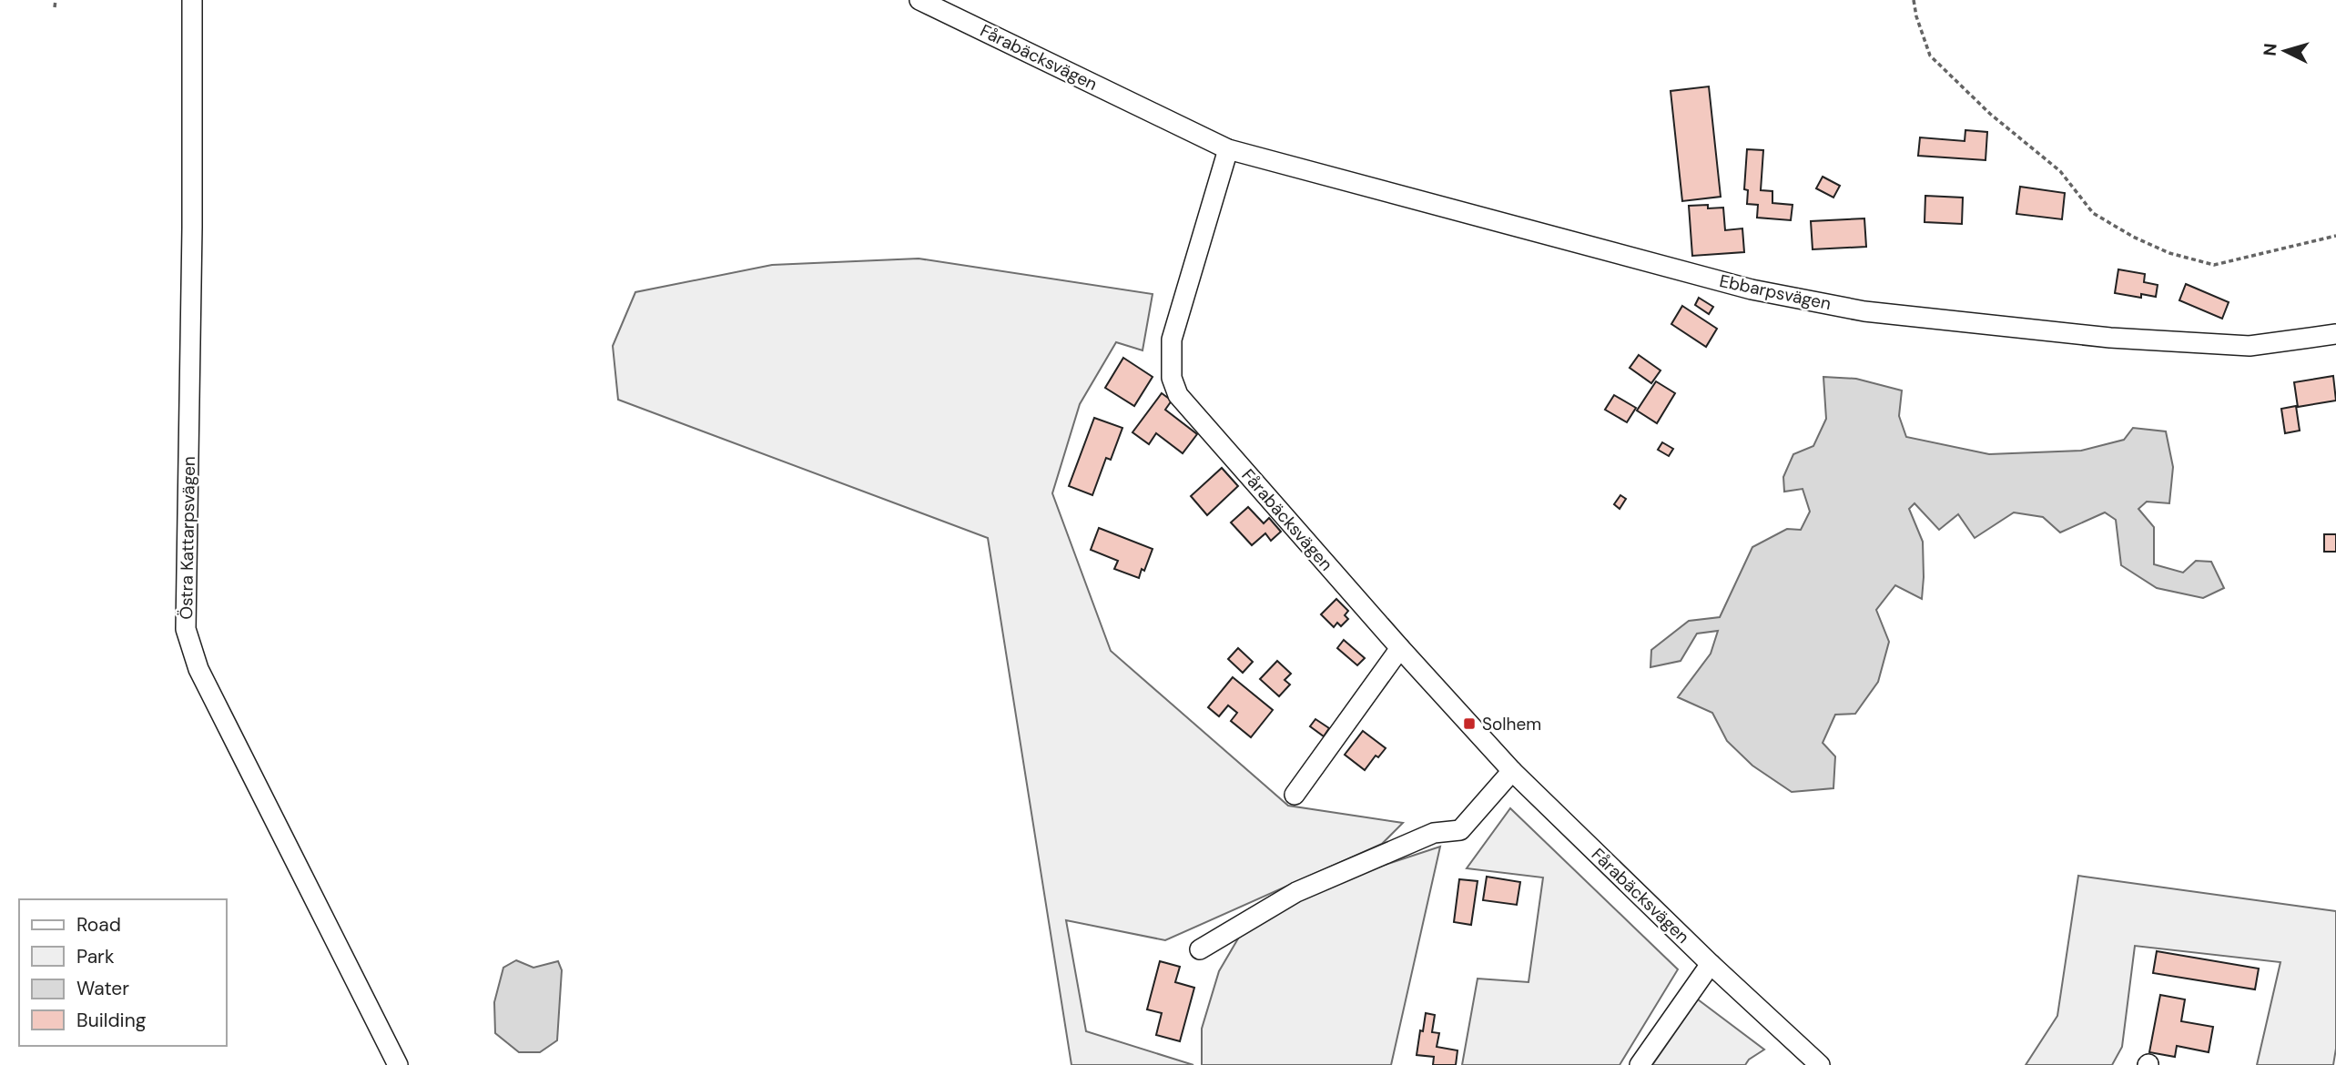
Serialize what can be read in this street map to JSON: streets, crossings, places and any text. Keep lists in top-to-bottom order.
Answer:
{
  "streets": {
    "street": ["Fårabäcksvägen", "Ebbarpsvägen", "Östra Kattarpsvägen"]
  },
  "crossings": [
    ["Fårabäcksvägen", "Ebbarpsvägen"]
  ],
  "places": {
    "transit": ["Solhem"]
  },
  "legend": [
    "Road",
    "Park",
    "Water",
    "Building"
  ],
  "north": "left"
}
